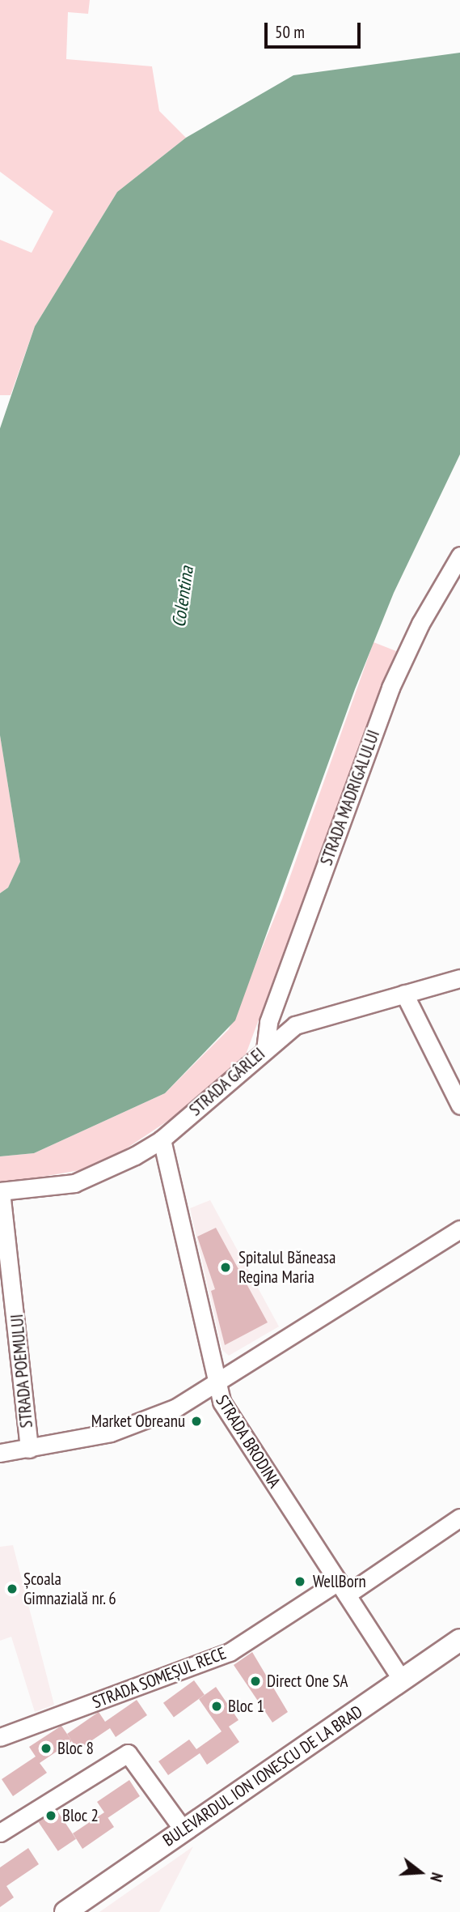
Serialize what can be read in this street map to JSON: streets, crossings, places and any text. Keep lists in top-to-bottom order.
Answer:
{
  "streets": {
    "main road": ["BULEVARDUL ION IONESCU DE LA BRAD"],
    "street": [
      "STRADA MADRIGALULUI",
      "STRADA GÂRLEI",
      "STRADA POEMULUI",
      "STRADA BRODINA",
      "STRADA SOMEȘUL RECE"
    ]
  },
  "crossings": [
    ["STRADA MADRIGALULUI", "STRADA GÂRLEI"],
    ["STRADA GÂRLEI", "STRADA POEMULUI"],
    ["STRADA GÂRLEI", "STRADA BRODINA"],
    ["STRADA BRODINA", "STRADA SOMEȘUL RECE"],
    ["STRADA BRODINA", "BULEVARDUL ION IONESCU DE LA BRAD"]
  ],
  "water": ["Colentina"],
  "places": [
    "Spitalul Băneasa Regina Maria",
    "Market Obreanu",
    "WellBorn",
    "Școala Gimnazială nr. 6",
    "Direct One SA",
    "Bloc 1",
    "Bloc 8",
    "Bloc 2"
  ],
  "scale_bar": "50 m",
  "north": "right"
}
